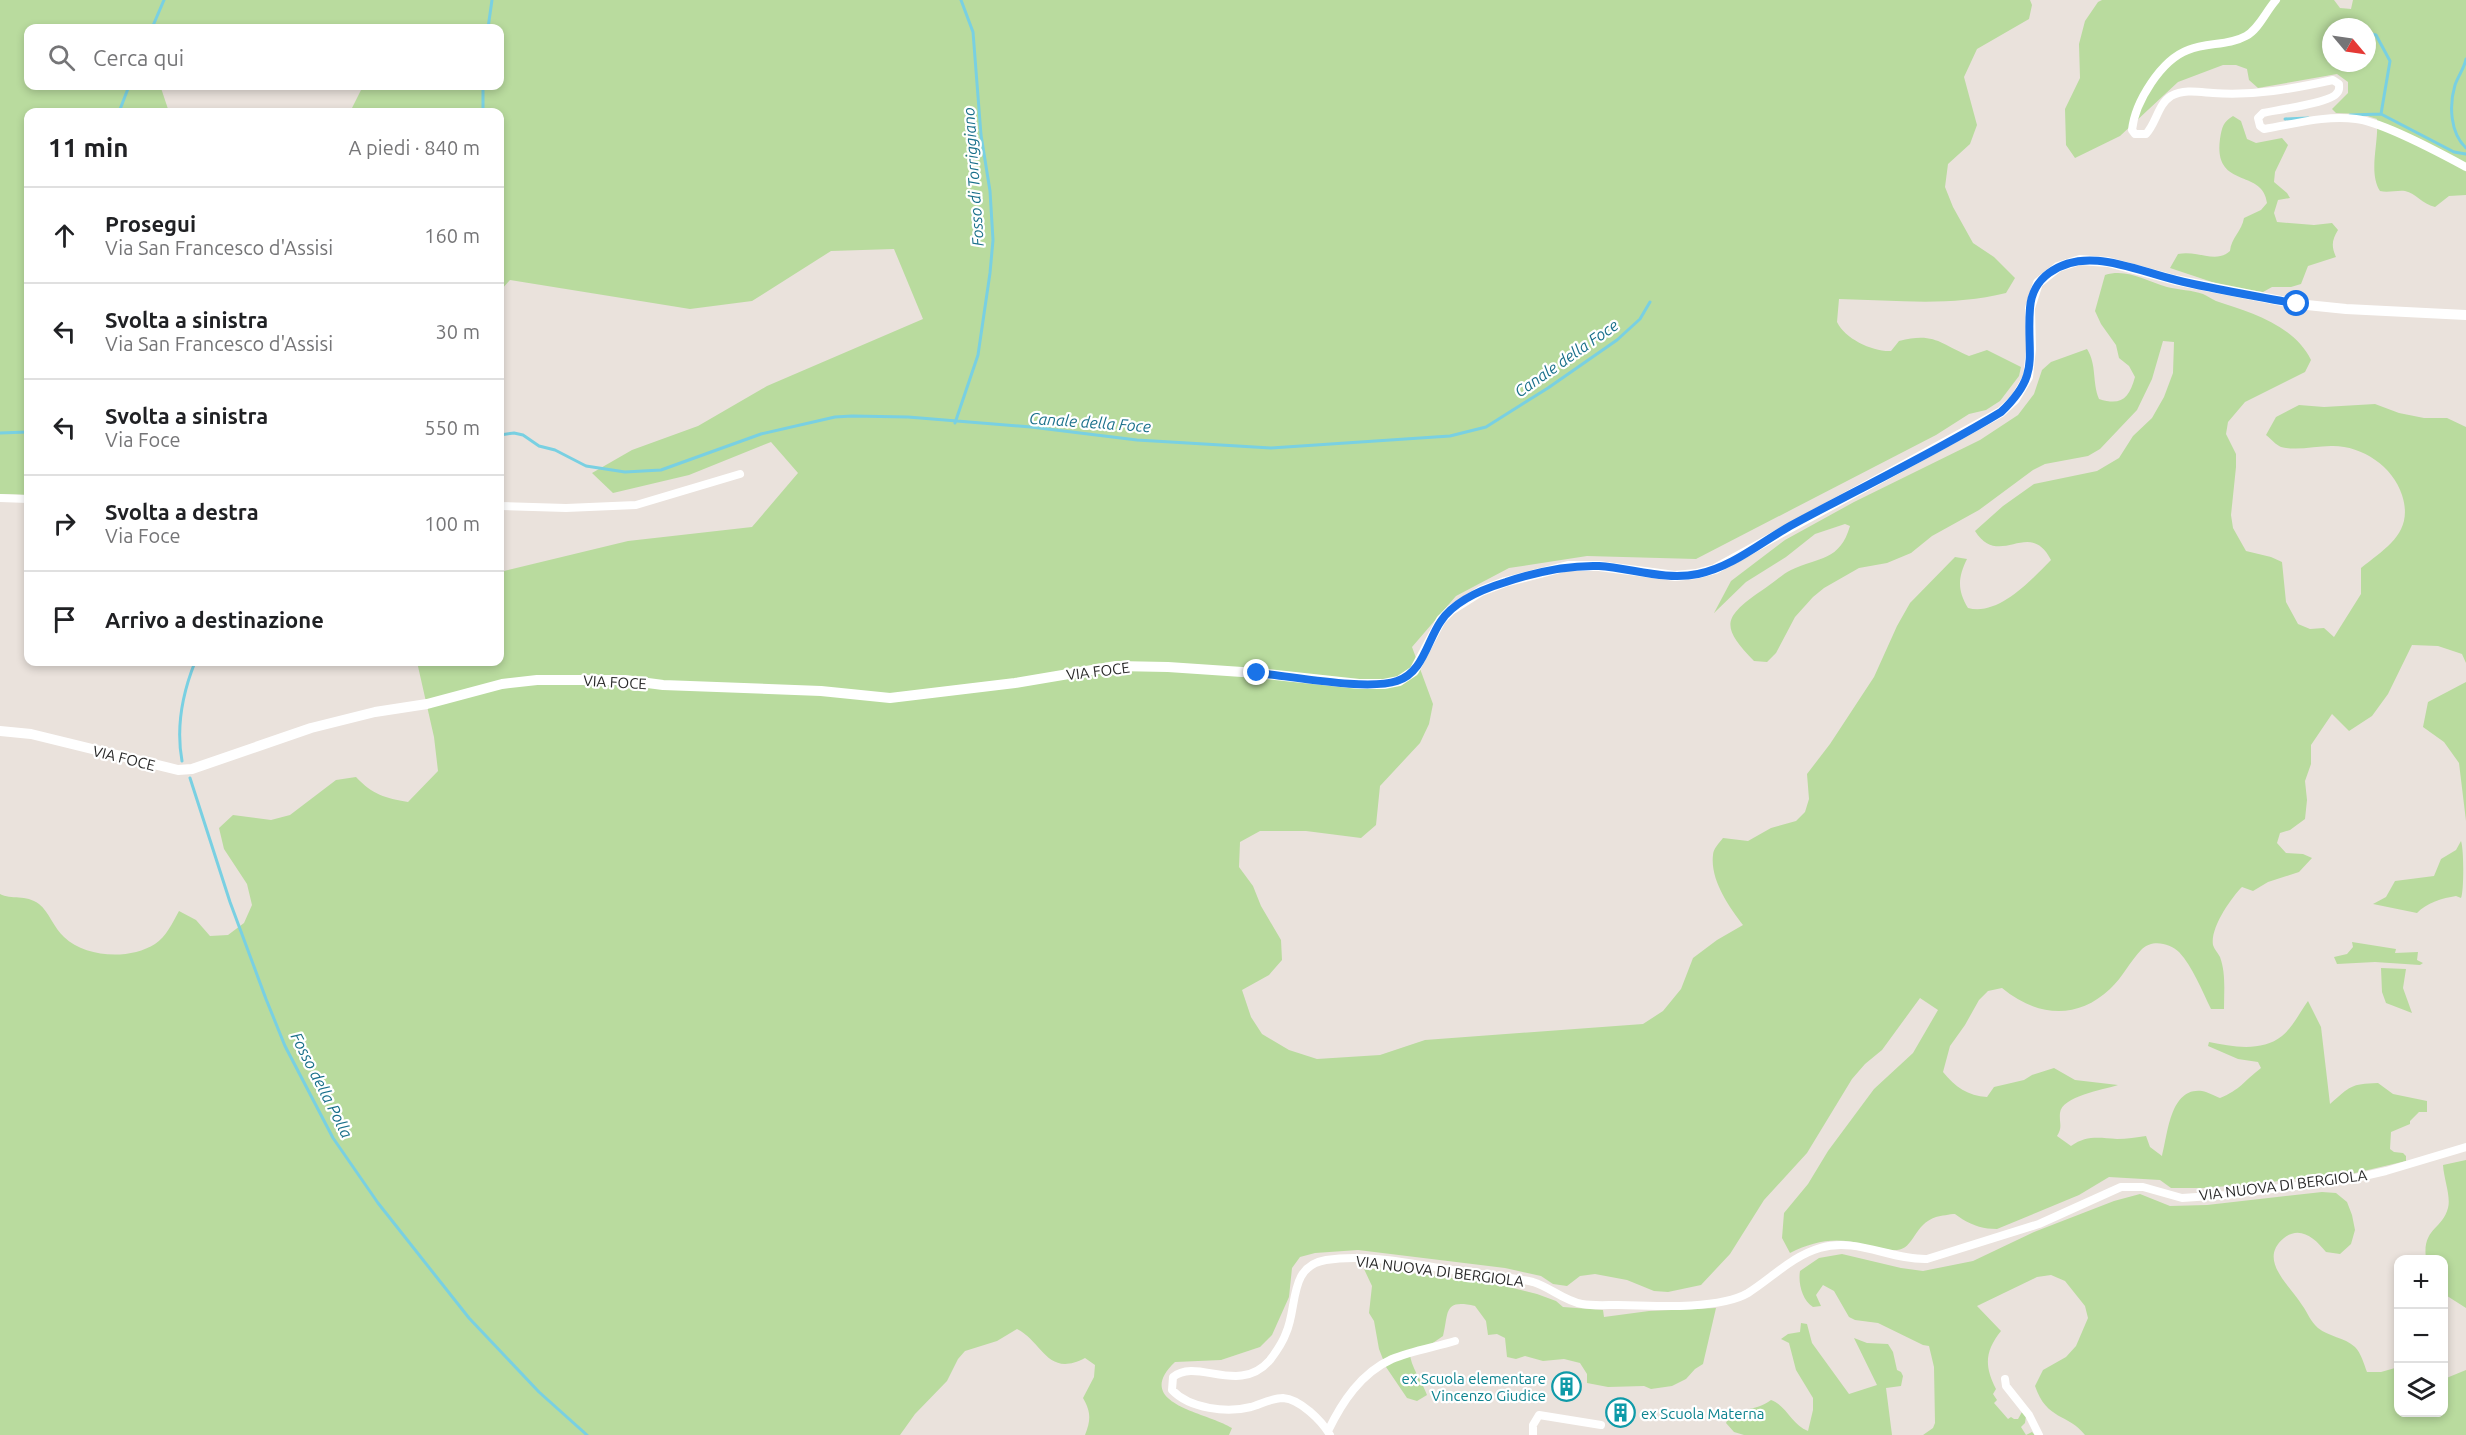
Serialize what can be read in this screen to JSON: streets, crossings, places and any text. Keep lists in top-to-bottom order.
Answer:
{
  "streets": {
    "main road": ["VIA FOCE"],
    "street": ["VIA NUOVA DI BERGIOLA"]
  },
  "water": ["Fosso di Torriggiano", "Canale della Foce", "Fosso della Polla"],
  "places": {
    "building": ["ex Scuola elementare Vincenzo Giudice", "ex Scuola Materna"]
  },
  "north": "bottom right",
  "page": {
    "search": "Cerca qui",
    "heading": ["11 min", "A piedi · 840 m"],
    "list": [
      ["Prosegui", "Via San Francesco d'Assisi", "160 m"],
      ["Svolta a sinistra", "Via San Francesco d'Assisi", "30 m"],
      ["Svolta a sinistra", "Via Foce", "550 m"],
      ["Svolta a destra", "Via Foce", "100 m"],
      "Arrivo a destinazione"
    ],
    "map_buttons": ["+", "−"]
  }
}
